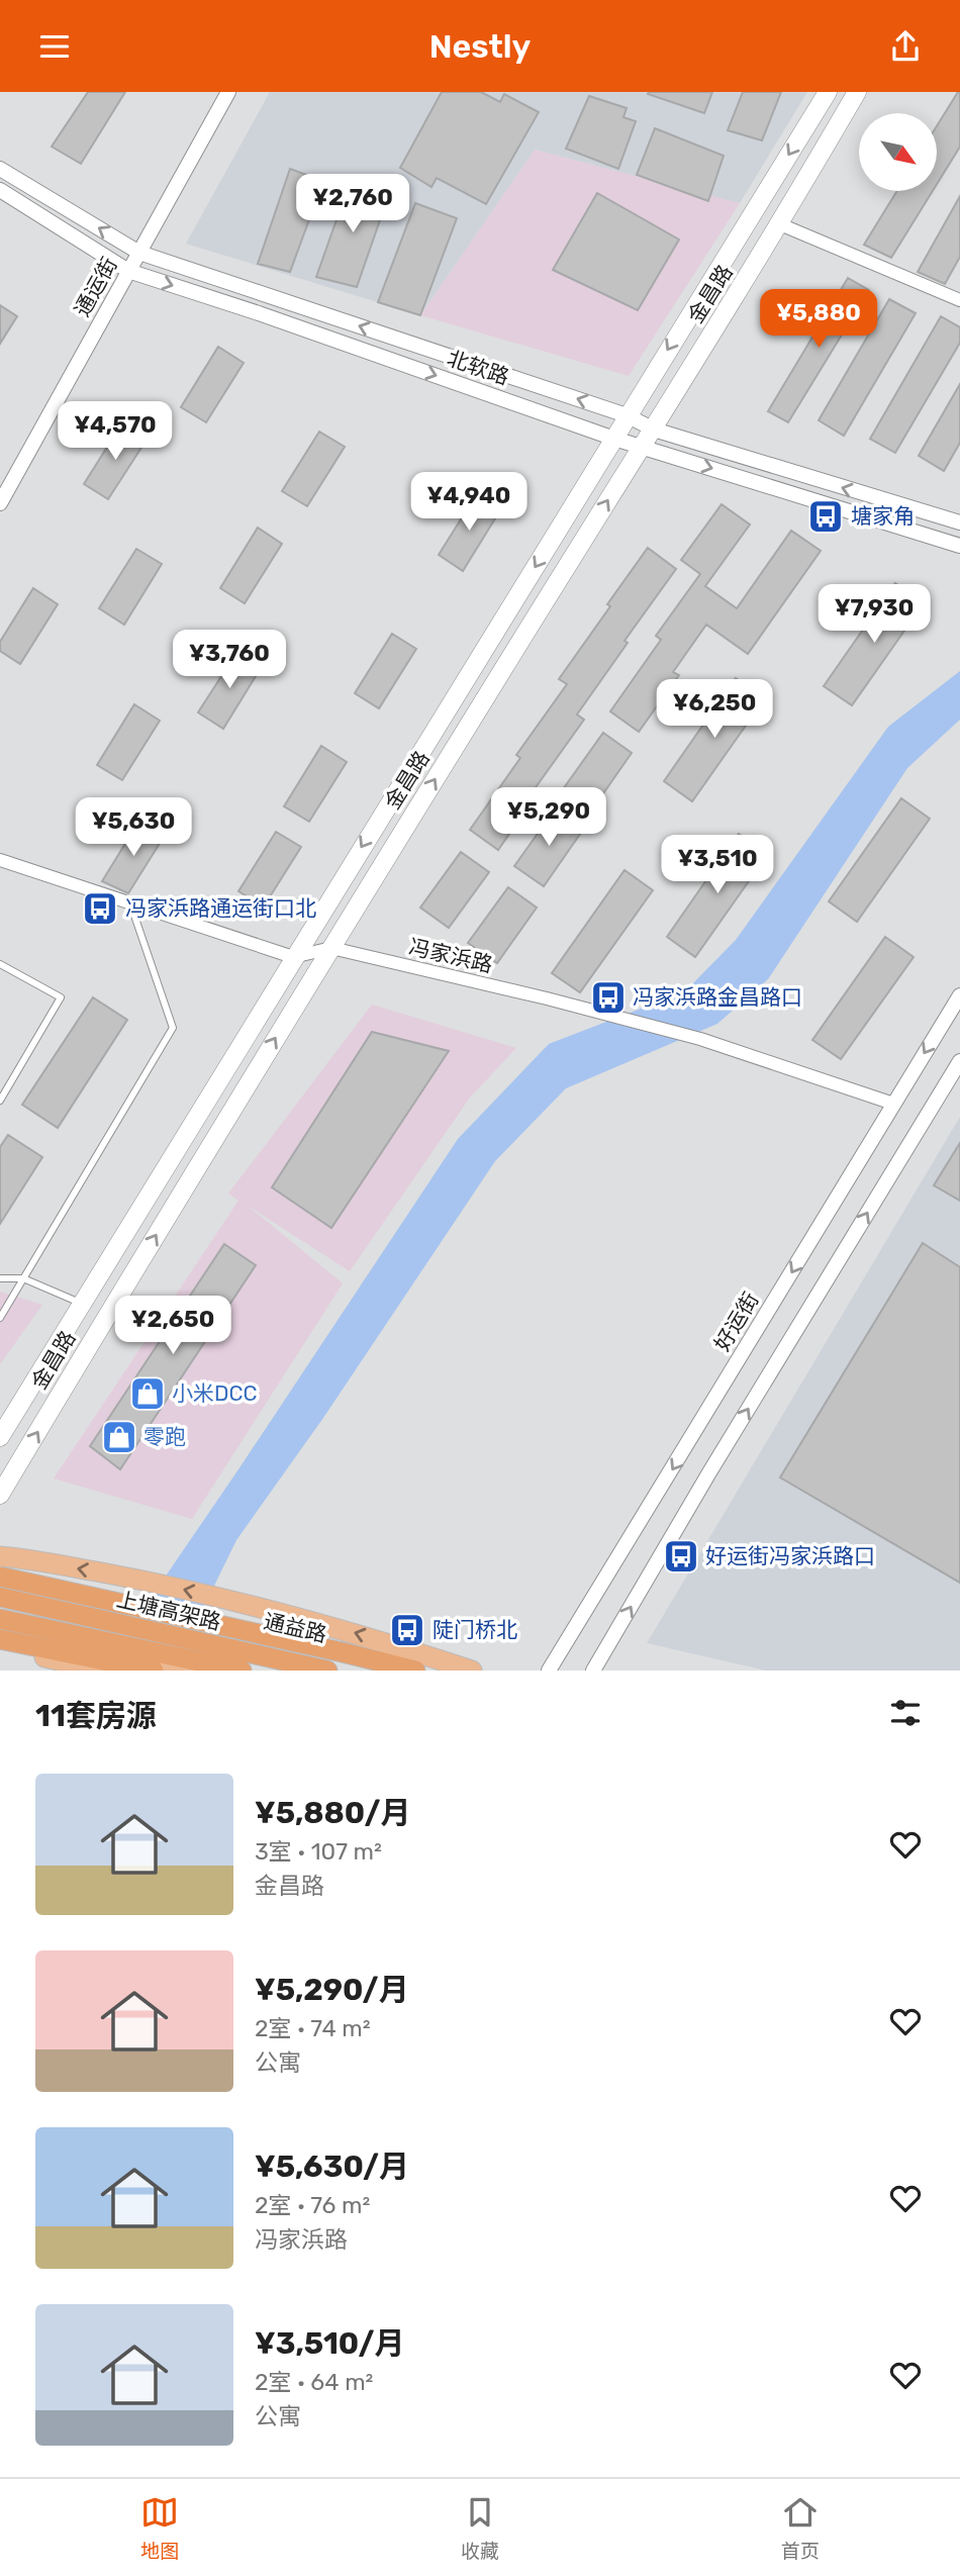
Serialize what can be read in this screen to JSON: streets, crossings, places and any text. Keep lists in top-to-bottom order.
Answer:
{
  "streets": {
    "highway": ["上塘高架路"],
    "main road": ["金昌路", "通益路"],
    "street": [
      "通运街",
      "北软路",
      "冯家浜路",
      "好运街"
    ]
  },
  "crossings": [
    ["通运街", "北软路"],
    ["金昌路", "北软路"],
    ["金昌路", "冯家浜路"],
    ["冯家浜路", "好运街"]
  ],
  "places": {
    "bus stop": [
      "塘家角",
      "冯家浜路通运街口北",
      "冯家浜路金昌路口",
      "好运街冯家浜路口",
      "陡门桥北"
    ],
    "shop": ["小米DCC", "零跑"]
  },
  "north": "bottom right",
  "page": {
    "header": "Nestly",
    "price": [
      "¥2,760",
      "¥5,880",
      "¥4,570",
      "¥4,940",
      "¥7,930",
      "¥3,760",
      "¥6,250",
      "¥5,290",
      "¥5,630",
      "¥3,510",
      "¥2,650"
    ],
    "heading": "11套房源",
    "list": [
      {
        "name": "¥5,880/月",
        "note": "3室 · 107 m² · 金昌路"
      },
      {
        "name": "¥5,290/月",
        "note": "2室 · 74 m² · 公寓"
      },
      {
        "name": "¥5,630/月",
        "note": "2室 · 76 m² · 冯家浜路"
      },
      {
        "name": "¥3,510/月",
        "note": "2室 · 64 m² · 公寓"
      }
    ],
    "tabs": ["地图", "收藏", "首页"]
  }
}
